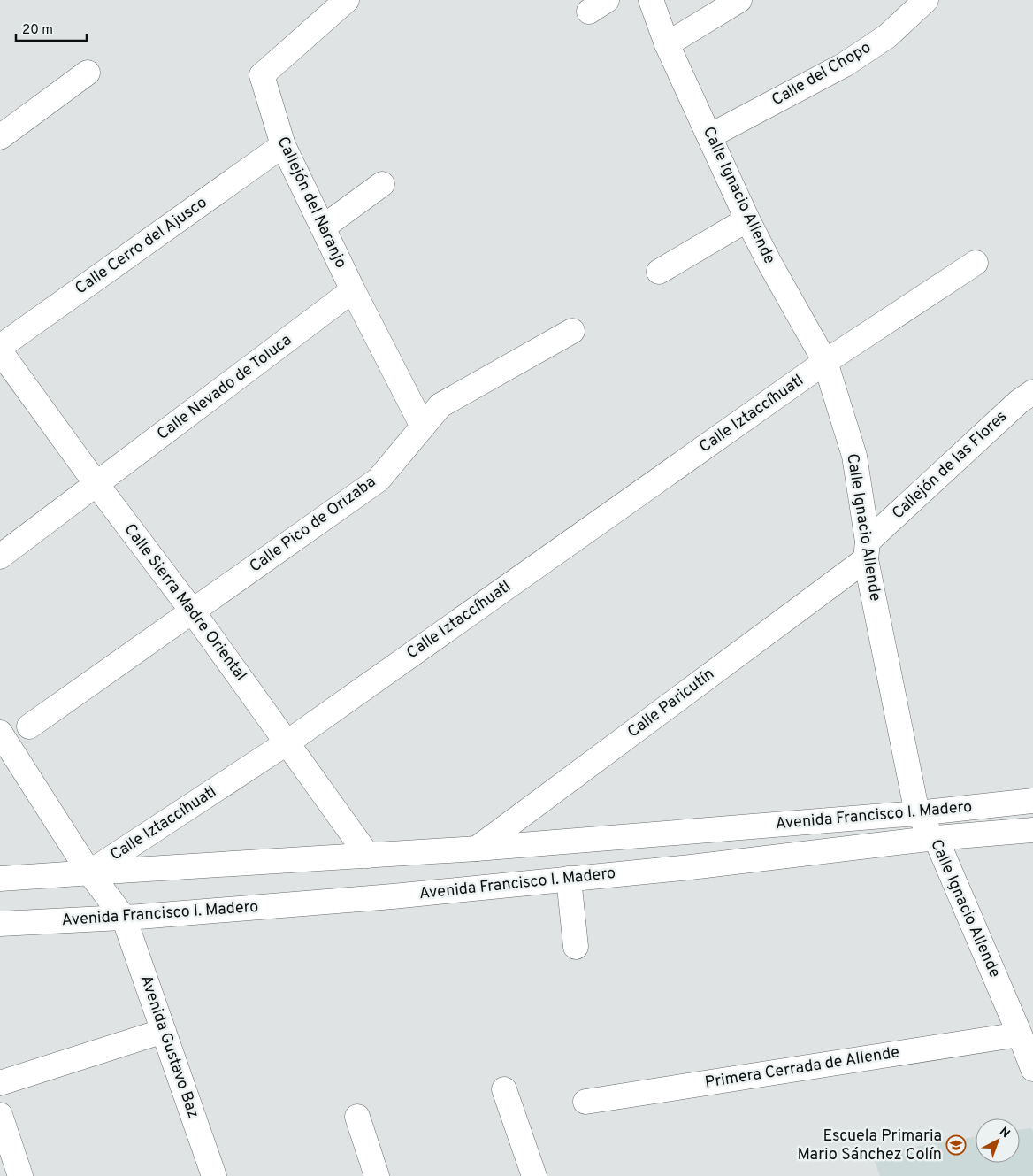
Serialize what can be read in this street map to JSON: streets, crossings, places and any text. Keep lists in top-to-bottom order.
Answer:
{
  "streets": {
    "street": [
      "Calle del Chopo",
      "Calle Ignacio Allende",
      "Callejón del Naranjo",
      "Calle Cerro del Ajusco",
      "Calle Nevado de Toluca",
      "Calle Iztaccíhuatl",
      "Callejón de las Flores",
      "Calle Pico de Orizaba",
      "Calle Sierra Madre Oriental",
      "Calle Paricutín",
      "Avenida Francisco I. Madero",
      "Avenida Gustavo Baz",
      "Primera Cerrada de Allende"
    ]
  },
  "crossings": [
    ["Calle del Chopo", "Calle Ignacio Allende"],
    ["Calle Ignacio Allende", "Calle Iztaccíhuatl"],
    ["Calle Ignacio Allende", "Callejón de las Flores"],
    ["Calle Ignacio Allende", "Calle Paricutín"],
    ["Calle Ignacio Allende", "Avenida Francisco I. Madero"],
    ["Calle Ignacio Allende", "Primera Cerrada de Allende"],
    ["Callejón del Naranjo", "Calle Cerro del Ajusco"],
    ["Callejón del Naranjo", "Calle Nevado de Toluca"],
    ["Callejón del Naranjo", "Calle Pico de Orizaba"],
    ["Calle Nevado de Toluca", "Calle Sierra Madre Oriental"],
    ["Calle Iztaccíhuatl", "Calle Sierra Madre Oriental"],
    ["Calle Iztaccíhuatl", "Avenida Francisco I. Madero"],
    ["Calle Iztaccíhuatl", "Avenida Gustavo Baz"],
    ["Callejón de las Flores", "Calle Paricutín"],
    ["Calle Pico de Orizaba", "Calle Sierra Madre Oriental"],
    ["Calle Sierra Madre Oriental", "Avenida Francisco I. Madero"],
    ["Calle Paricutín", "Avenida Francisco I. Madero"],
    ["Avenida Francisco I. Madero", "Avenida Gustavo Baz"]
  ],
  "places": {
    "school or university": ["Escuela Primaria Mario Sánchez Colín"]
  },
  "scale_bar": "20 m",
  "north": "top right"
}
